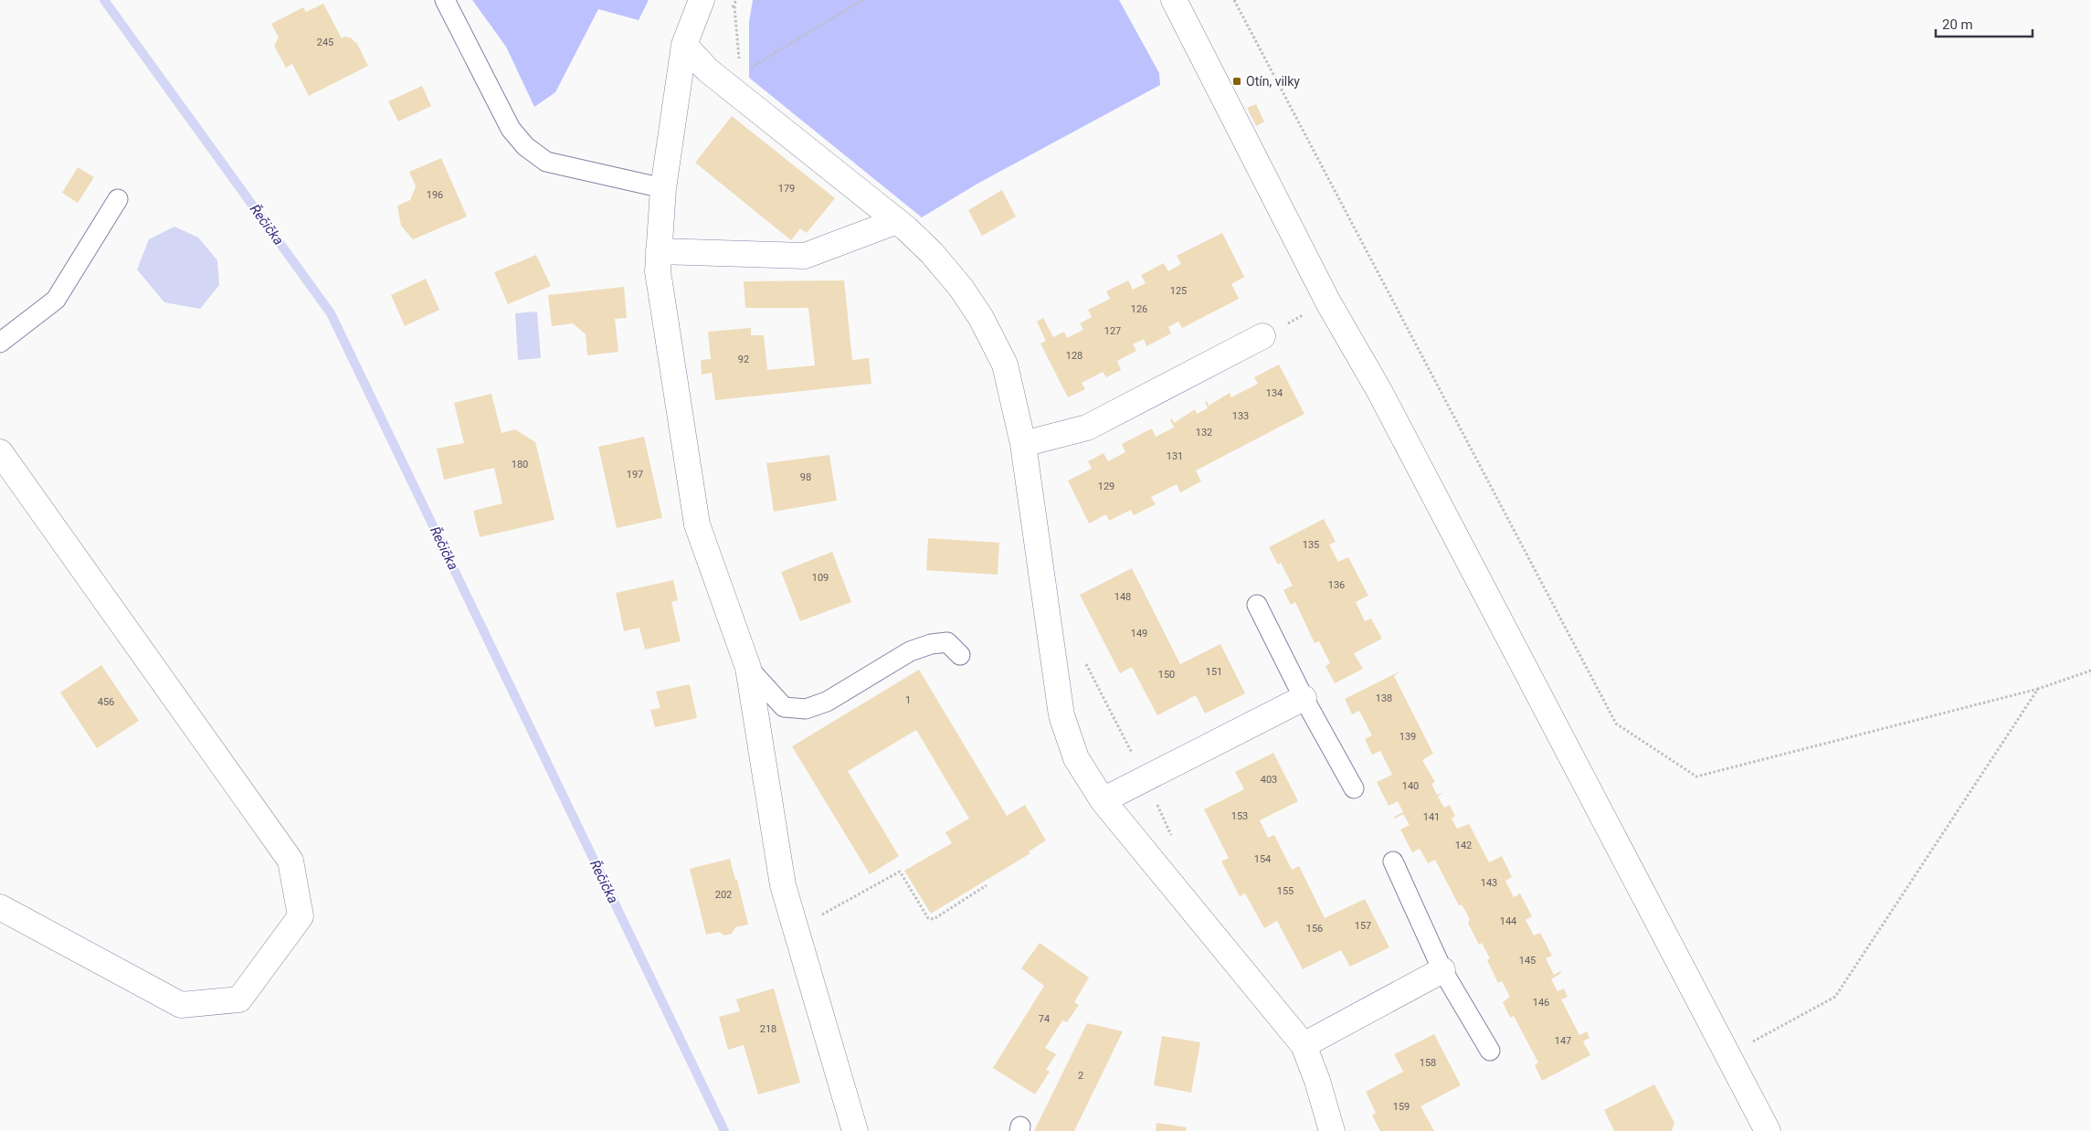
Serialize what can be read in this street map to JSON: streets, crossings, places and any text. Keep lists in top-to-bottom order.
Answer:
{
  "water": ["Řečička"],
  "places": {
    "transit": ["Otín, vilky"]
  },
  "house_numbers": [
    "245",
    "179",
    "196",
    "125",
    "126",
    "127",
    "128",
    "92",
    "134",
    "133",
    "132",
    "131",
    "180",
    "197",
    "98",
    "129",
    "135",
    "109",
    "136",
    "148",
    "149",
    "151",
    "150",
    "138",
    "1",
    "456",
    "139",
    "403",
    "140",
    "153",
    "141",
    "142",
    "154",
    "143",
    "155",
    "202",
    "144",
    "157",
    "156",
    "145",
    "146",
    "74",
    "218",
    "147",
    "158",
    "2",
    "159"
  ],
  "scale_bar": "20 m"
}
